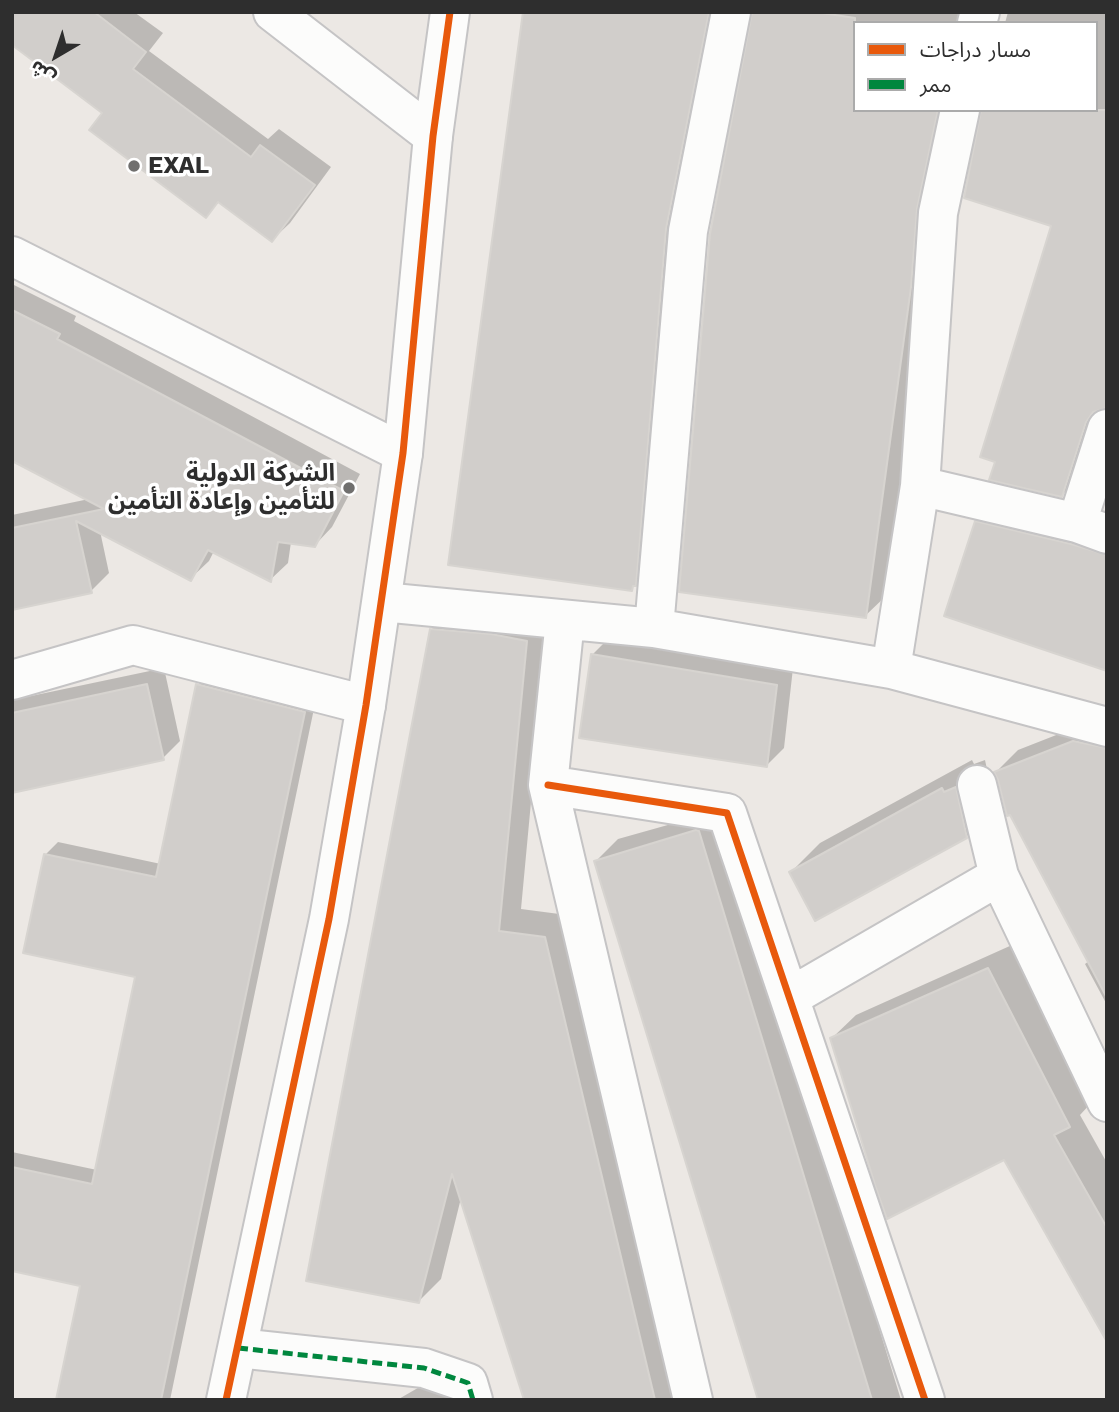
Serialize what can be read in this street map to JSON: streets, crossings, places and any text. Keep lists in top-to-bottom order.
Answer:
{
  "places": ["EXAL", "الشركة الدولية للتأمين وإعادة التأمين"],
  "legend": ["مسار دراجات", "ممر"],
  "north": "bottom left"
}
